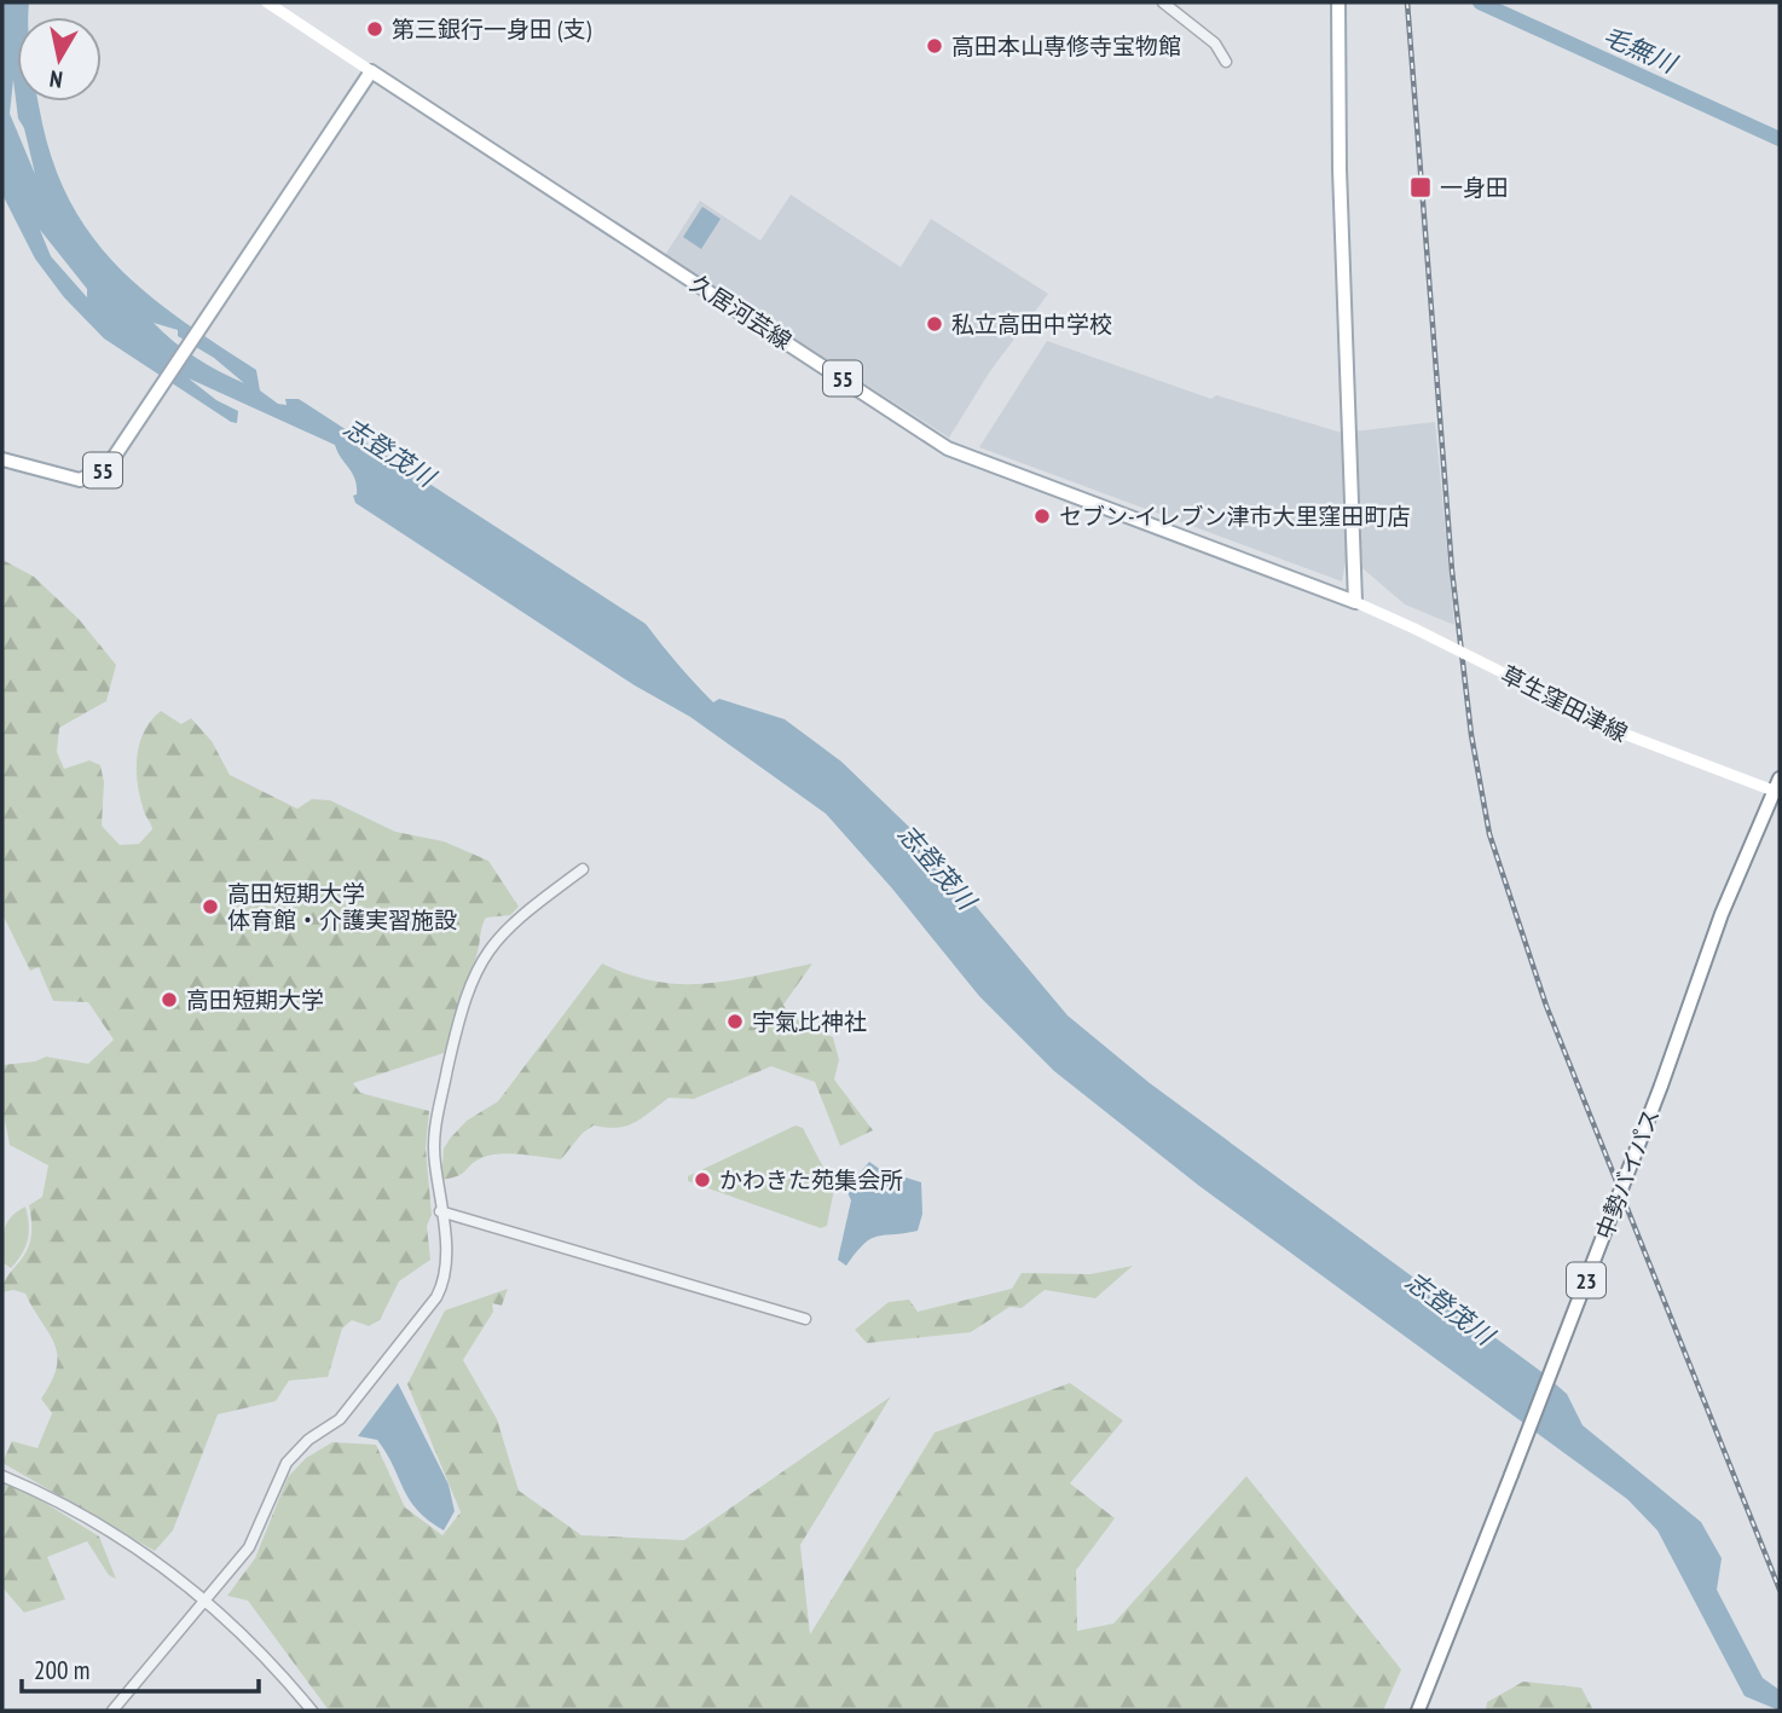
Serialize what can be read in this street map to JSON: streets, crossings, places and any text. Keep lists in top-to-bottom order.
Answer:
{
  "streets": {
    "main road": [
      "久居河芸線",
      "55",
      "草生窪田津線",
      "中勢バイパス",
      "23"
    ]
  },
  "crossings": [
    ["久居河芸線", "55"],
    ["久居河芸線", "草生窪田津線"],
    ["草生窪田津線", "中勢バイパス"]
  ],
  "water": ["毛無川", "志登茂川"],
  "places": {
    "other": [
      "第三銀行一身田 (支)",
      "高田本山専修寺宝物館",
      "私立高田中学校",
      "セブン-イレブン津市大里窪田町店",
      "高田短期大学 体育館・介護実習施設",
      "高田短期大学",
      "宇氣比神社",
      "かわきた苑集会所"
    ],
    "transit": ["一身田"]
  },
  "scale_bar": "200 m",
  "north": "bottom"
}
